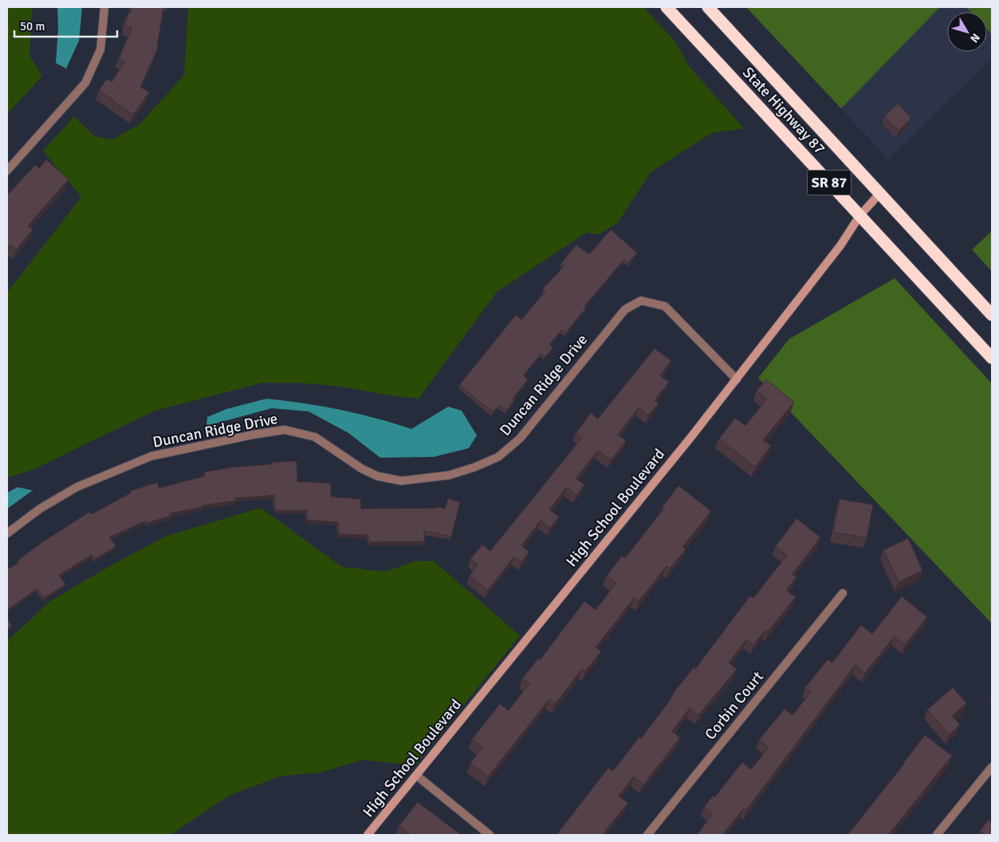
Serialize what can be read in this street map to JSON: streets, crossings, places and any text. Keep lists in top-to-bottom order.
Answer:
{
  "streets": {
    "highway": ["State Highway 87", "SR 87"],
    "street": ["Duncan Ridge Drive", "High School Boulevard", "Corbin Court"]
  },
  "crossings": [
    ["State Highway 87", "High School Boulevard"],
    ["SR 87", "High School Boulevard"],
    ["Duncan Ridge Drive", "High School Boulevard"]
  ],
  "scale_bar": "50 m",
  "north": "bottom right"
}
